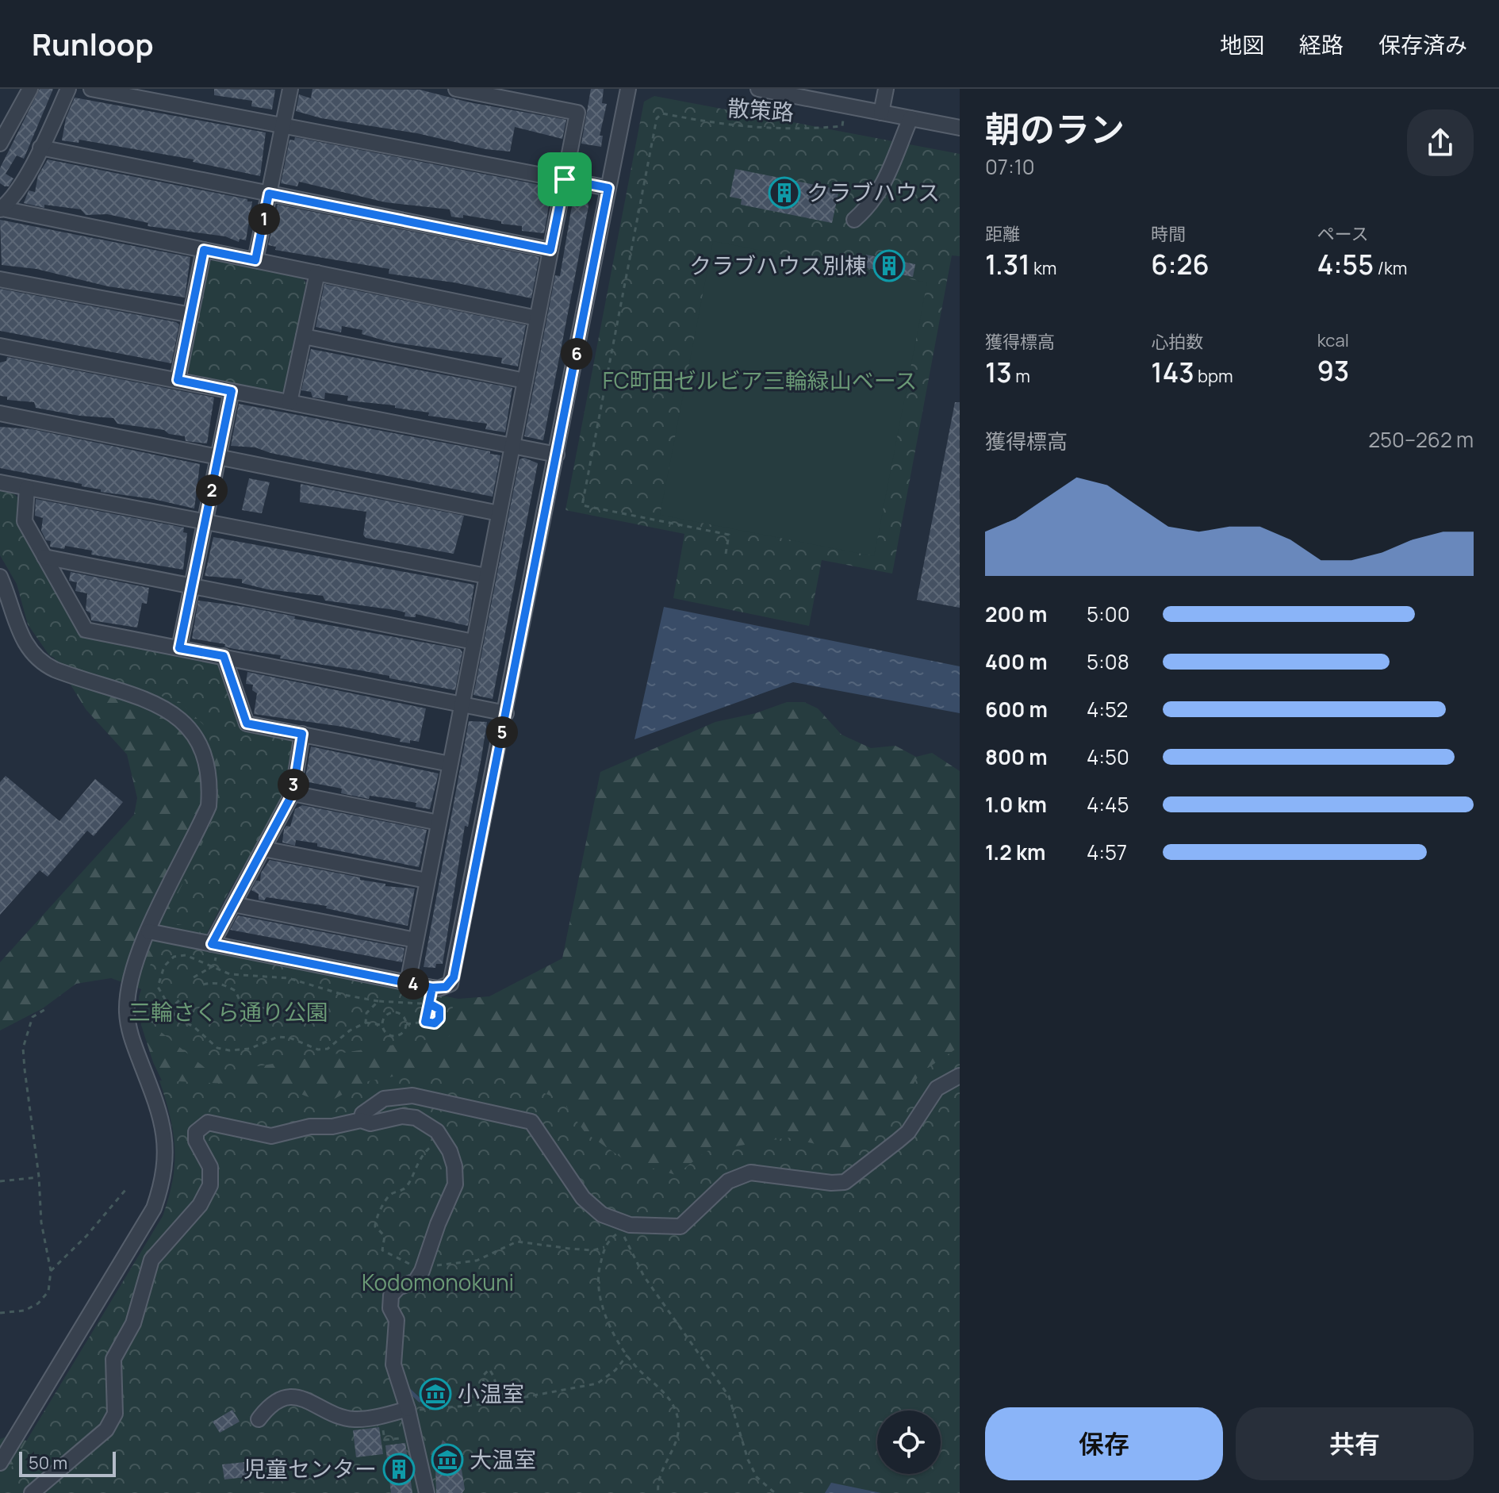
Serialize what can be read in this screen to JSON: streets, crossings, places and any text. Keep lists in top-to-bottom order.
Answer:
{
  "streets": {
    "path": ["散策路"]
  },
  "parks": ["FC町田ゼルビア三輪緑山ベース", "三輪さくら通り公園", "Kodomonokuni"],
  "places": {
    "building": ["クラブハウス", "クラブハウス別棟", "児童センター"],
    "museum": ["小温室", "大温室"]
  },
  "scale_bar": "50 m",
  "page": {
    "header": "Runloop",
    "nav": ["地図", "経路", "保存済み"],
    "heading": ["朝のラン", "07:10"],
    "stats": [
      ["距離", "1.31 km"],
      ["時間", "6:26"],
      ["ペース", "4:55 /km"],
      ["獲得標高", "13 m"],
      ["心拍数", "143 bpm"],
      ["kcal", "93"]
    ],
    "pins": [
      "1",
      "6",
      "2",
      "5",
      "3",
      "4"
    ],
    "chart": ["獲得標高", "250–262 m"],
    "list": [
      {
        "name": "200 m",
        "note": "5:00"
      },
      {
        "name": "400 m",
        "note": "5:08"
      },
      {
        "name": "600 m",
        "note": "4:52"
      },
      {
        "name": "800 m",
        "note": "4:50"
      },
      {
        "name": "1.0 km",
        "note": "4:45"
      },
      {
        "name": "1.2 km",
        "note": "4:57"
      }
    ],
    "buttons": ["保存", "共有"],
    "scale": "50 m"
  }
}
